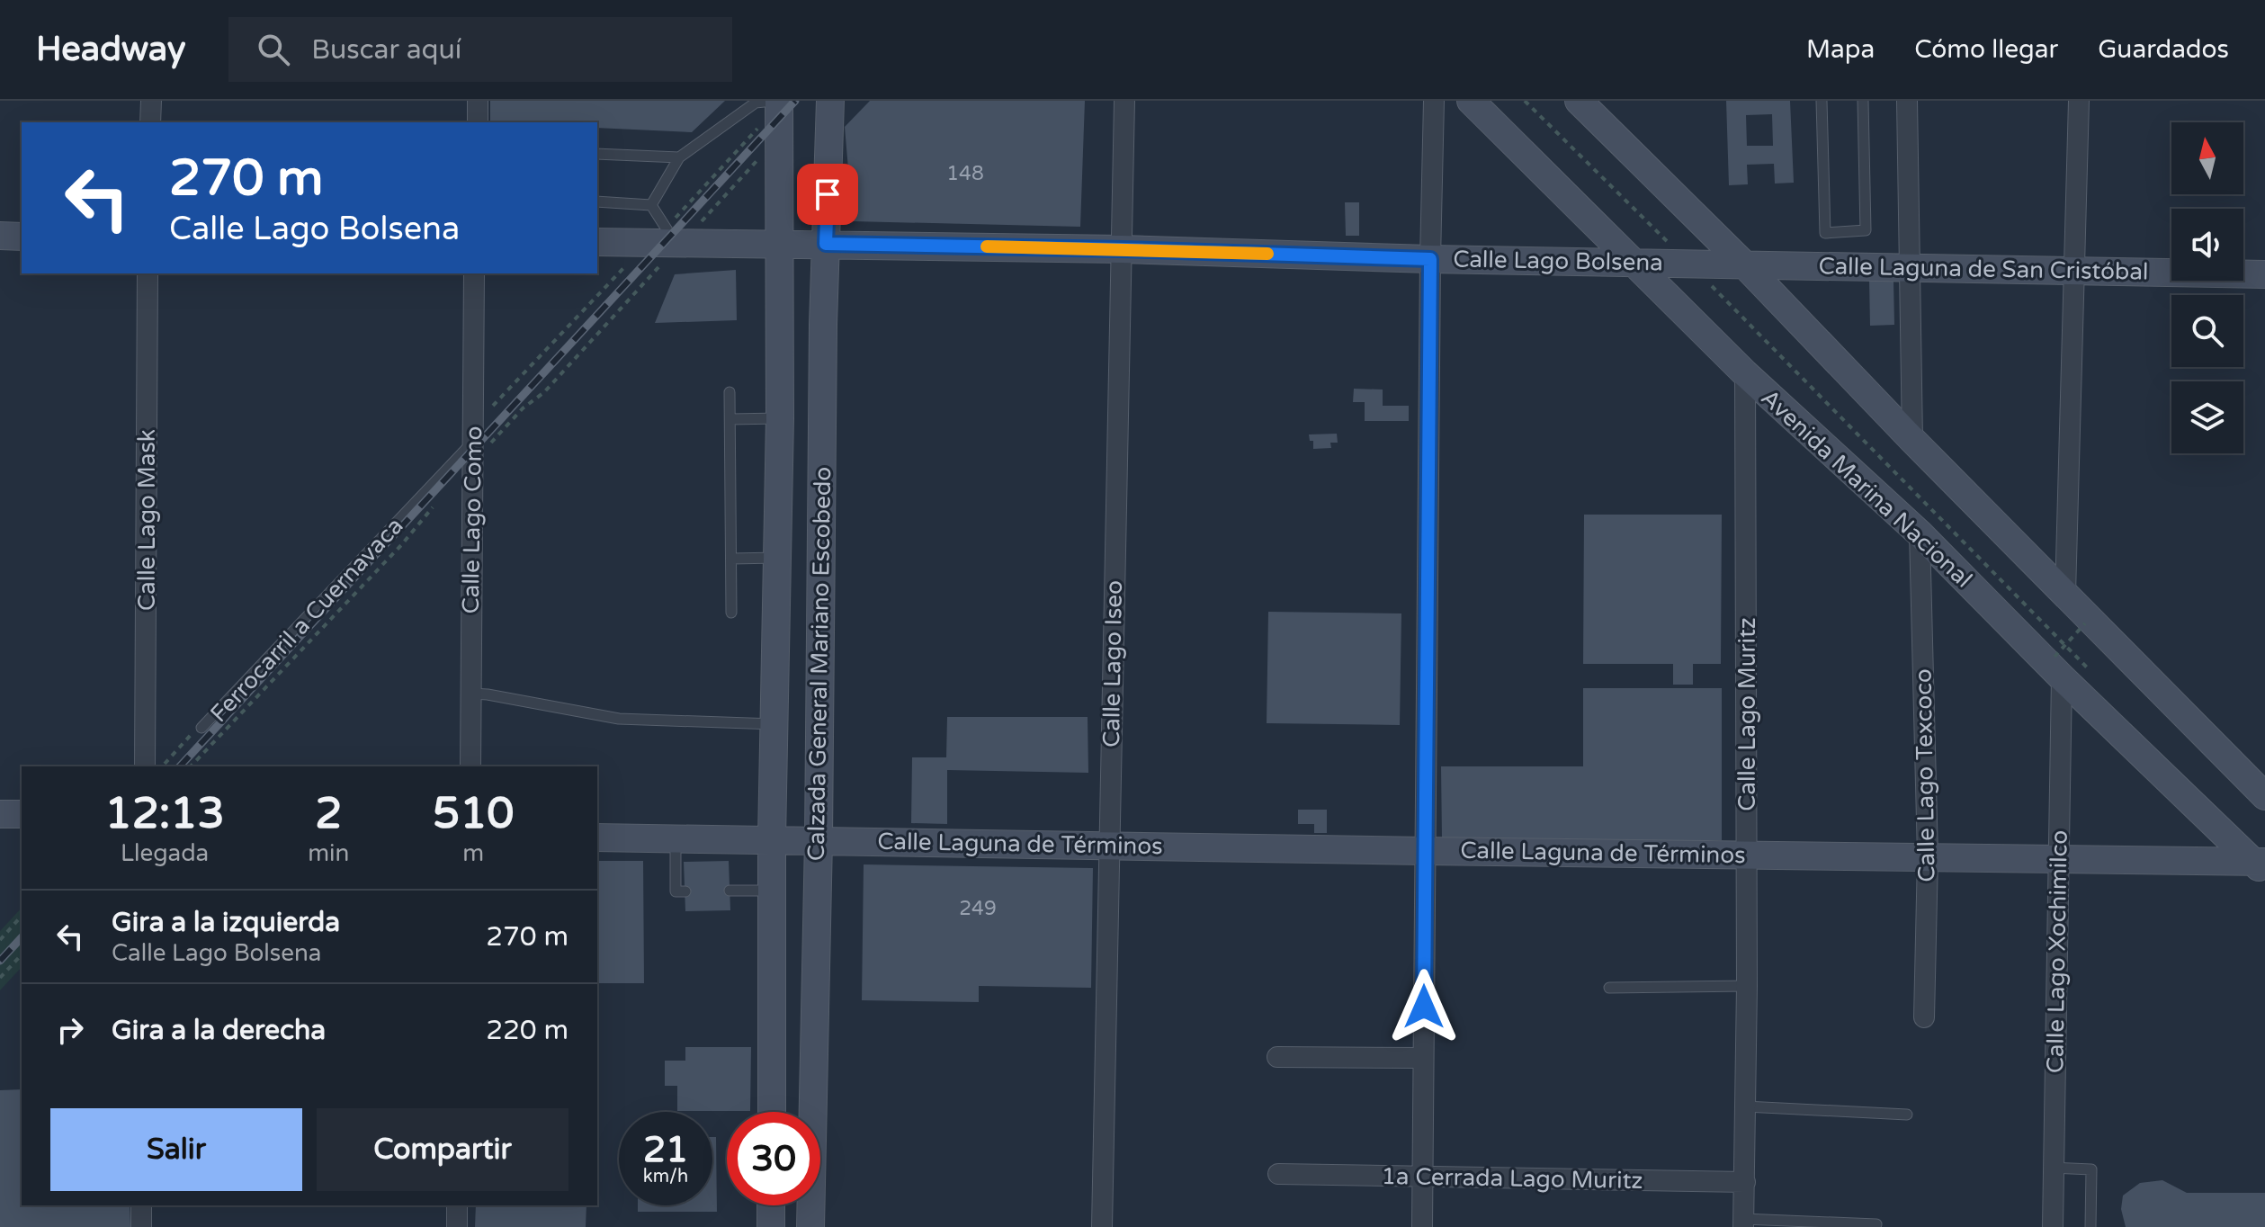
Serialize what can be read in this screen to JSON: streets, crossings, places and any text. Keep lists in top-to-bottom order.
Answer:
{
  "streets": {
    "main road": [
      "Calle Lago Bolsena",
      "Calle Laguna de San Cristóbal",
      "Avenida Marina Nacional",
      "Calzada General Mariano Escobedo",
      "Calle Laguna de Términos"
    ],
    "street": [
      "Calle Lago Mask",
      "Calle Lago Como",
      "Calle Lago Iseo",
      "Calle Lago Muritz",
      "Calle Lago Texcoco",
      "Calle Lago Xochimilco",
      "1a Cerrada Lago Muritz"
    ],
    "path": ["Ferrocarril a Cuernavaca"]
  },
  "crossings": [
    ["Calle Lago Bolsena", "Calle Laguna de San Cristóbal"],
    ["Calle Lago Bolsena", "Avenida Marina Nacional"],
    ["Calle Lago Bolsena", "Calzada General Mariano Escobedo"],
    ["Calle Lago Bolsena", "Calle Lago Iseo"],
    ["Avenida Marina Nacional", "Calle Lago Muritz"],
    ["Avenida Marina Nacional", "Calle Lago Texcoco"],
    ["Avenida Marina Nacional", "Calle Laguna de Términos"],
    ["Avenida Marina Nacional", "Calle Lago Xochimilco"],
    ["Calzada General Mariano Escobedo", "Calle Laguna de Términos"],
    ["Calle Lago Iseo", "Calle Laguna de Términos"],
    ["Calle Lago Muritz", "Calle Laguna de Términos"],
    ["Calle Lago Muritz", "1a Cerrada Lago Muritz"],
    ["Calle Lago Texcoco", "Calle Laguna de Términos"],
    ["Calle Laguna de Términos", "Calle Lago Xochimilco"]
  ],
  "house_numbers": ["148", "249"],
  "north": "top",
  "page": {
    "header": "Headway",
    "search": "Buscar aquí",
    "nav": ["Mapa", "Cómo llegar", "Guardados"],
    "turn": ["270 m", "Calle Lago Bolsena"],
    "eta": [
      "12:13",
      "Llegada",
      "2",
      "min",
      "510",
      "m"
    ],
    "list": [
      {
        "name": "Gira a la izquierda",
        "note": "Calle Lago Bolsena",
        "value": "270 m"
      },
      {
        "name": "Gira a la derecha",
        "value": "220 m"
      }
    ],
    "buttons": ["Salir", "Compartir"],
    "speed": "21 km/h",
    "limit": "30"
  }
}
